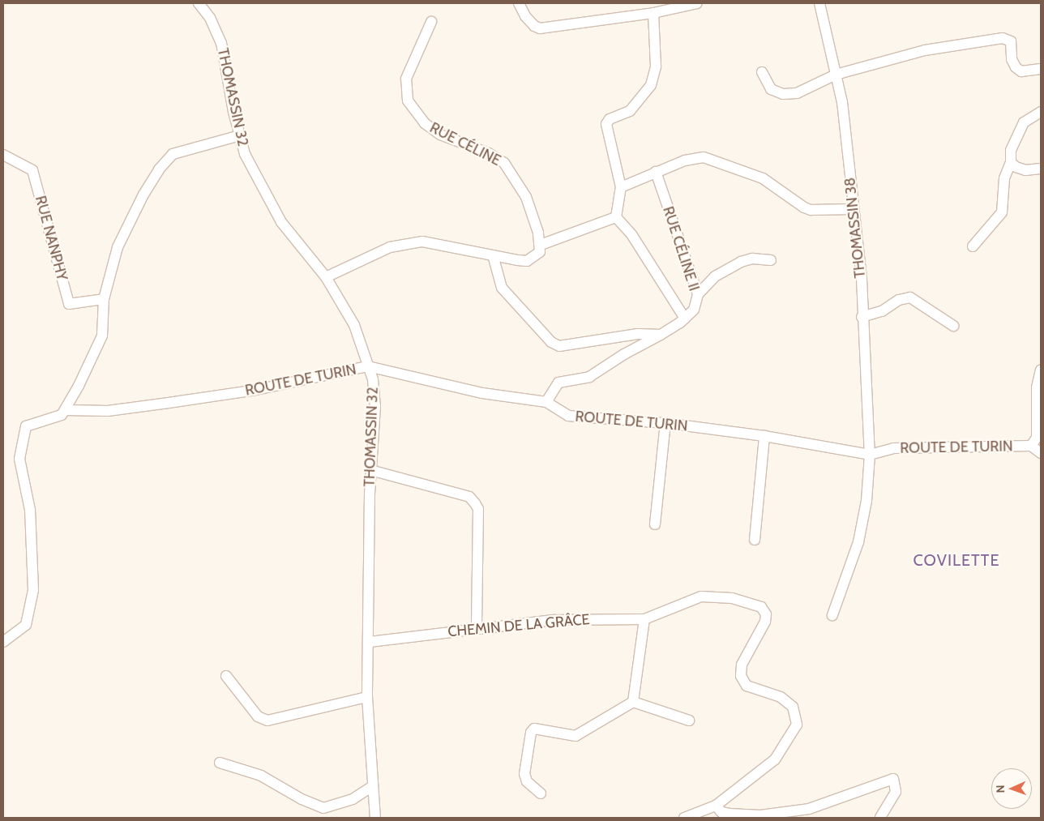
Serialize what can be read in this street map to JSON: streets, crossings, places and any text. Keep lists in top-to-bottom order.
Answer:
{
  "streets": {
    "street": [
      "THOMASSIN 32",
      "RUE CÉLINE",
      "THOMASSIN 38",
      "RUE NANPHY",
      "RUE CÉLINE II",
      "ROUTE DE TURIN",
      "CHEMIN DE LA GRÂCE"
    ]
  },
  "crossings": [
    ["THOMASSIN 32", "ROUTE DE TURIN"],
    ["THOMASSIN 32", "CHEMIN DE LA GRÂCE"],
    ["THOMASSIN 38", "ROUTE DE TURIN"],
    ["RUE CÉLINE II", "ROUTE DE TURIN"]
  ],
  "districts": ["COVILETTE"],
  "north": "left"
}
